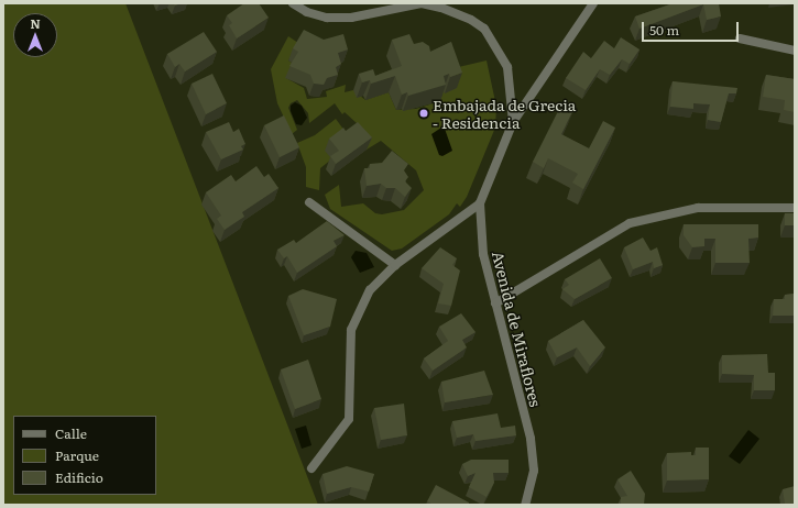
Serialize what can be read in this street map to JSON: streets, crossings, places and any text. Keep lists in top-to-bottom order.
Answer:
{
  "streets": {
    "street": ["Avenida de Miraflores"]
  },
  "places": ["Embajada de Grecia - Residencia"],
  "legend": ["Calle", "Parque", "Edificio"],
  "scale_bar": "50 m",
  "north": "top"
}
